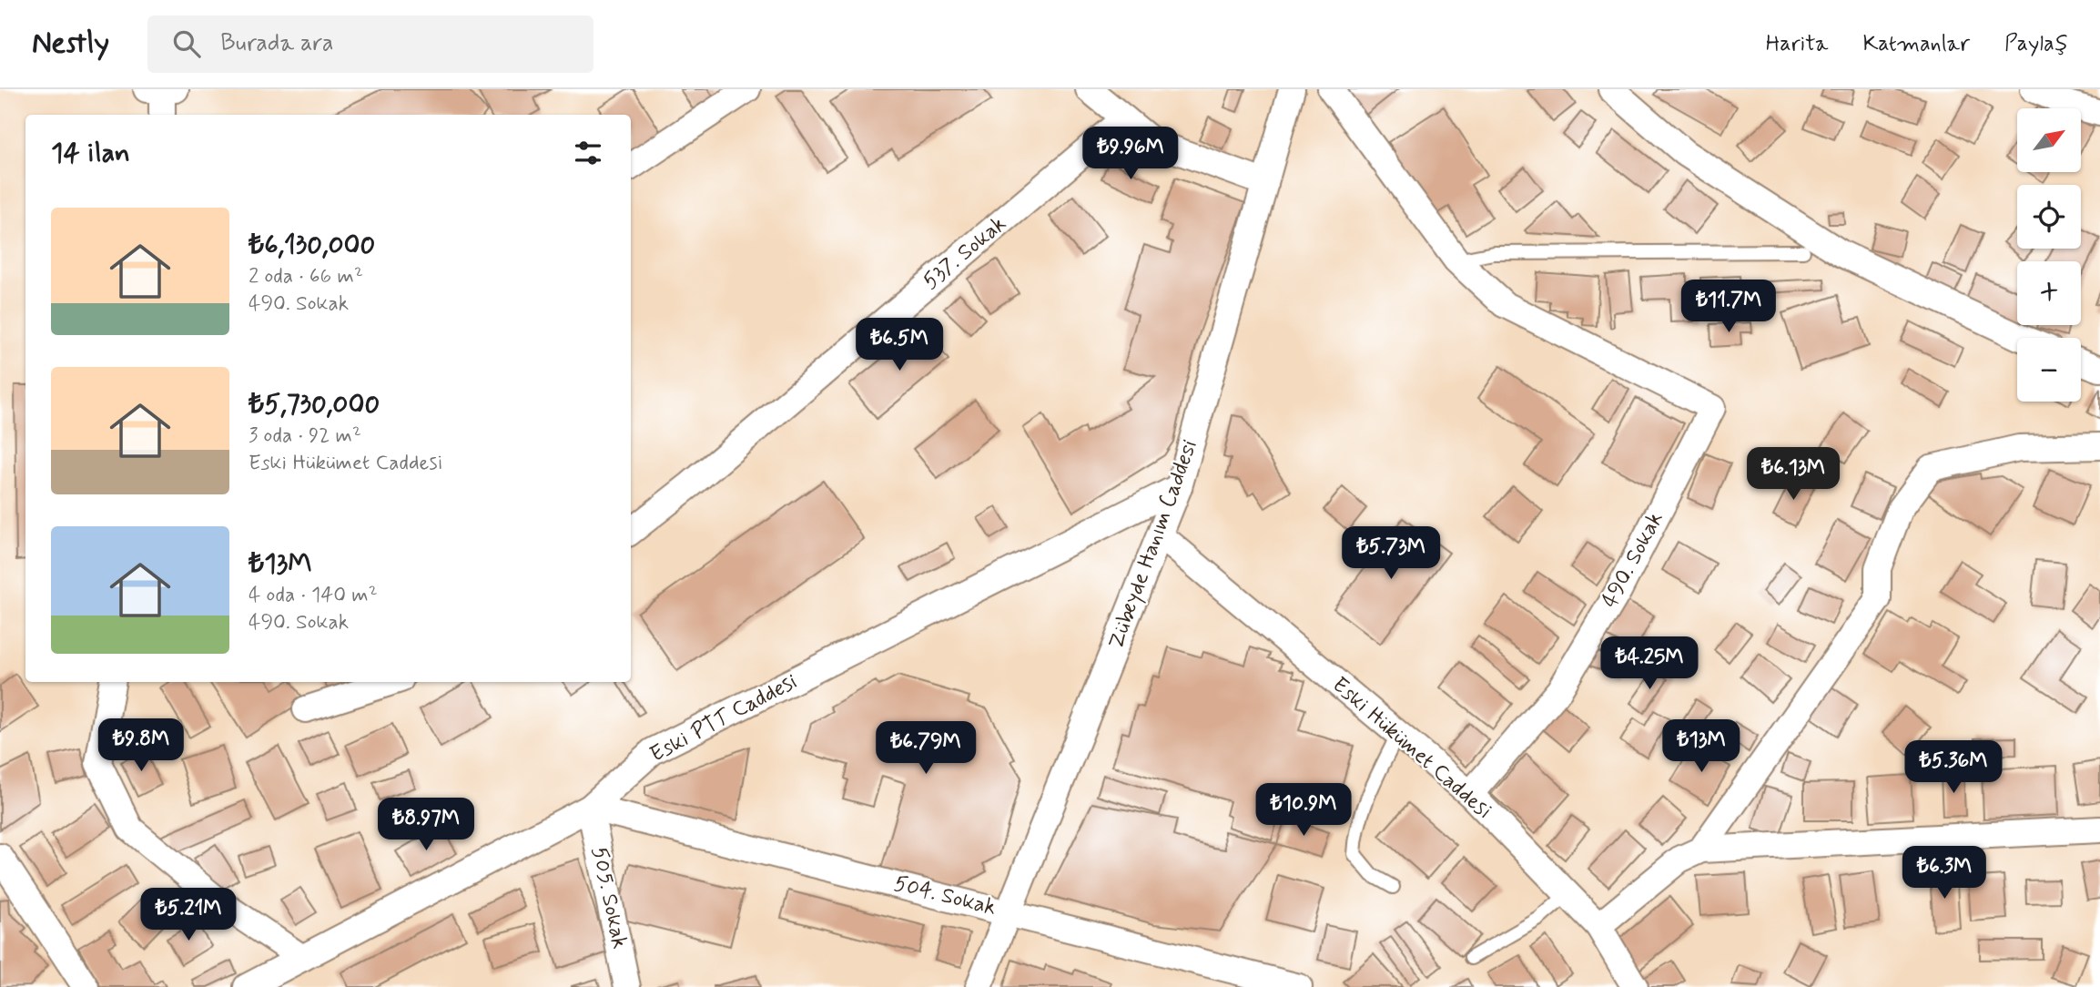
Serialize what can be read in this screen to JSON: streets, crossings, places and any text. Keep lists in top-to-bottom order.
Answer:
{
  "streets": {
    "street": [
      "537. Sokak",
      "Zübeyde Hanım Caddesi",
      "490. Sokak",
      "Eski PTT Caddesi",
      "Eski Hükümet Caddesi",
      "504. Sokak",
      "505. Sokak"
    ]
  },
  "crossings": [
    ["Zübeyde Hanım Caddesi", "Eski PTT Caddesi"],
    ["Zübeyde Hanım Caddesi", "Eski Hükümet Caddesi"],
    ["Zübeyde Hanım Caddesi", "504. Sokak"],
    ["490. Sokak", "Eski Hükümet Caddesi"],
    ["Eski PTT Caddesi", "504. Sokak"],
    ["Eski PTT Caddesi", "505. Sokak"],
    ["504. Sokak", "505. Sokak"]
  ],
  "north": "top right",
  "page": {
    "header": "Nestly",
    "search": "Burada ara",
    "nav": ["Harita", "Katmanlar", "Paylaş"],
    "map_buttons": ["+", "−"],
    "heading": "14 ilan",
    "price": [
      "₺9.96M",
      "₺11.7M",
      "₺6.5M",
      "₺6.13M",
      "₺5.73M",
      "₺4.25M",
      "₺9.8M",
      "₺13M",
      "₺6.79M",
      "₺5.36M",
      "₺10.9M",
      "₺8.97M",
      "₺6.3M",
      "₺5.21M"
    ],
    "list": [
      {
        "name": "₺6,130,000",
        "note": "2 oda · 66 m² · 490. Sokak"
      },
      {
        "name": "₺5,730,000",
        "note": "3 oda · 92 m² · Eski Hükümet Caddesi"
      },
      {
        "name": "₺13M",
        "note": "4 oda · 140 m² · 490. Sokak"
      }
    ]
  }
}
